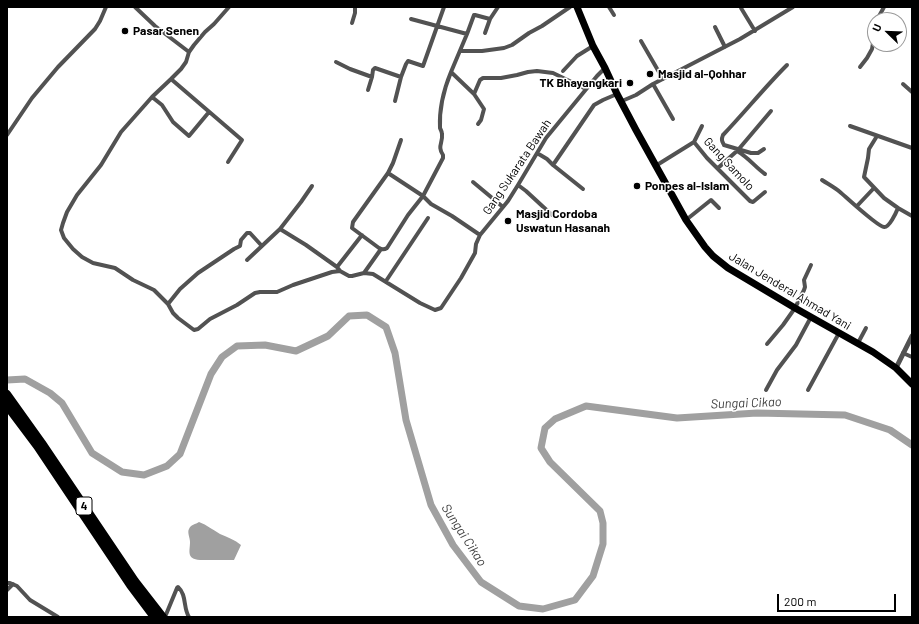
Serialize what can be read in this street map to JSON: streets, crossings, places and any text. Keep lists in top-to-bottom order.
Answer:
{
  "streets": {
    "highway": ["Jalan Jenderal Ahmad Yani", "4"],
    "street": ["Gang Samolo", "Gang Sukarata Bawah"]
  },
  "crossings": [
    ["Gang Samolo", "Jalan Jenderal Ahmad Yani"],
    ["Gang Sukarata Bawah", "Jalan Jenderal Ahmad Yani"]
  ],
  "water": ["Sungai Cikao"],
  "places": [
    "Pasar Senen",
    "Masjid al-Qohhar",
    "TK Bhayangkari",
    "Ponpes al-Islam",
    "Masjid Cordoba Uswatun Hasanah"
  ],
  "scale_bar": "200 m",
  "north": "top left"
}
